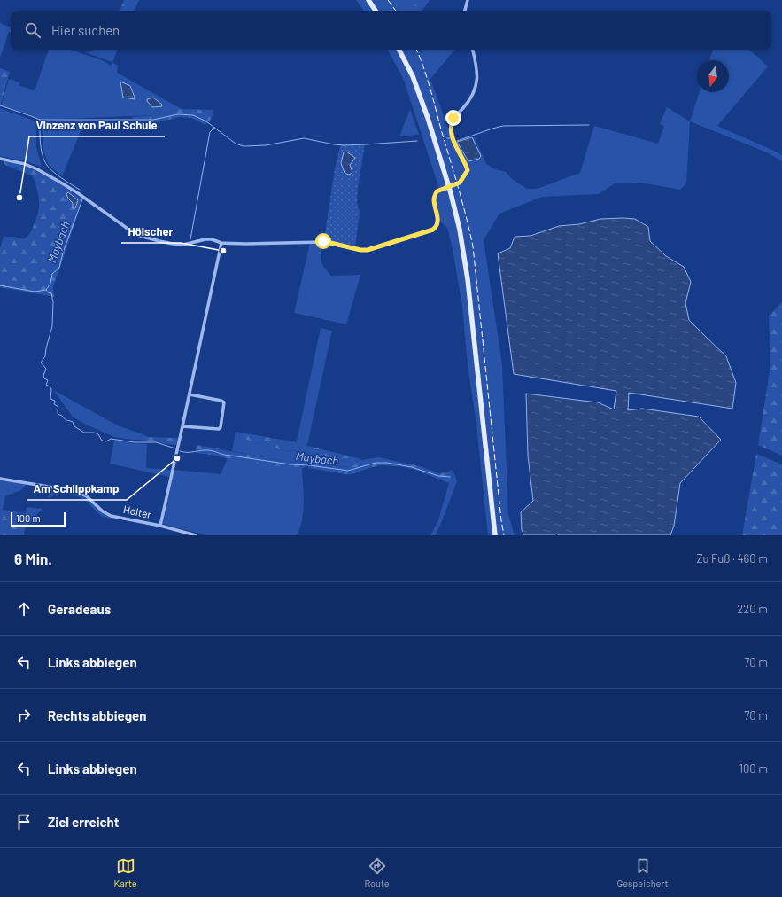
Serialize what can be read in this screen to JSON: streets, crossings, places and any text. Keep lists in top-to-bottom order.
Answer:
{
  "streets": {
    "street": ["Holter"]
  },
  "water": ["Maybach"],
  "places": ["VInzenz von Paul Schule", "Hölscher", "Am Schlippkamp"],
  "scale_bar": "100 m",
  "north": "bottom",
  "page": {
    "search": "Hier suchen",
    "scale": "100 m",
    "heading": ["6 Min.", "Zu Fuß · 460 m"],
    "list": [
      ["Geradeaus", "220 m"],
      ["Links abbiegen", "70 m"],
      ["Rechts abbiegen", "70 m"],
      ["Links abbiegen", "100 m"],
      "Ziel erreicht"
    ],
    "nav": ["Karte", "Route", "Gespeichert"]
  }
}
